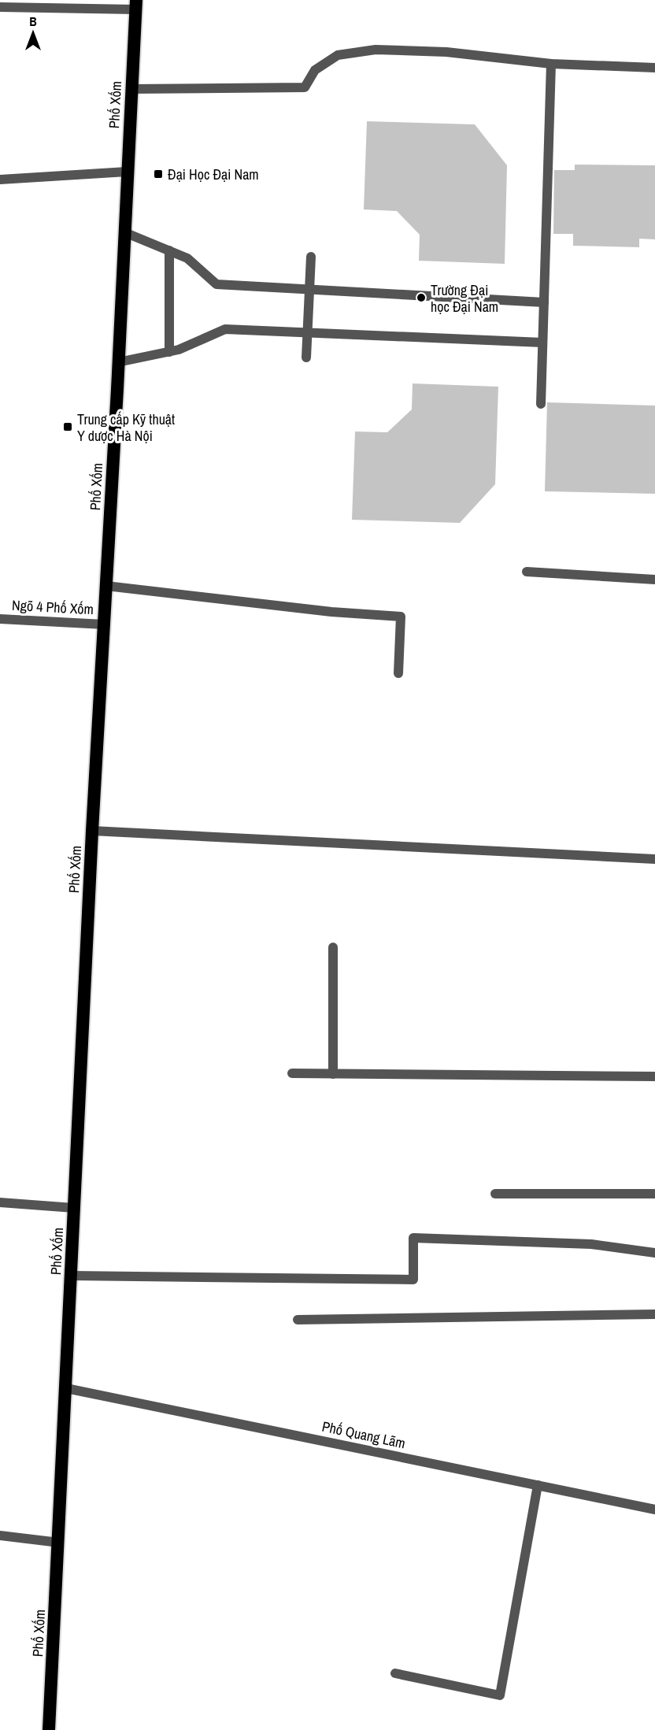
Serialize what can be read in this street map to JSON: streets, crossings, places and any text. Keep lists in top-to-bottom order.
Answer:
{
  "streets": {
    "highway": ["Phố Xốm"],
    "street": ["Ngõ 4 Phố Xốm", "Phố Quang Lãm"]
  },
  "crossings": [
    ["Phố Xốm", "Ngõ 4 Phố Xốm"],
    ["Phố Xốm", "Phố Quang Lãm"]
  ],
  "places": {
    "transit": ["Đại Học Đại Nam", "Trung cấp Kỹ thuật Y dược Hà Nội"],
    "other": ["Trường Đại học Đại Nam"]
  },
  "north": "top"
}
